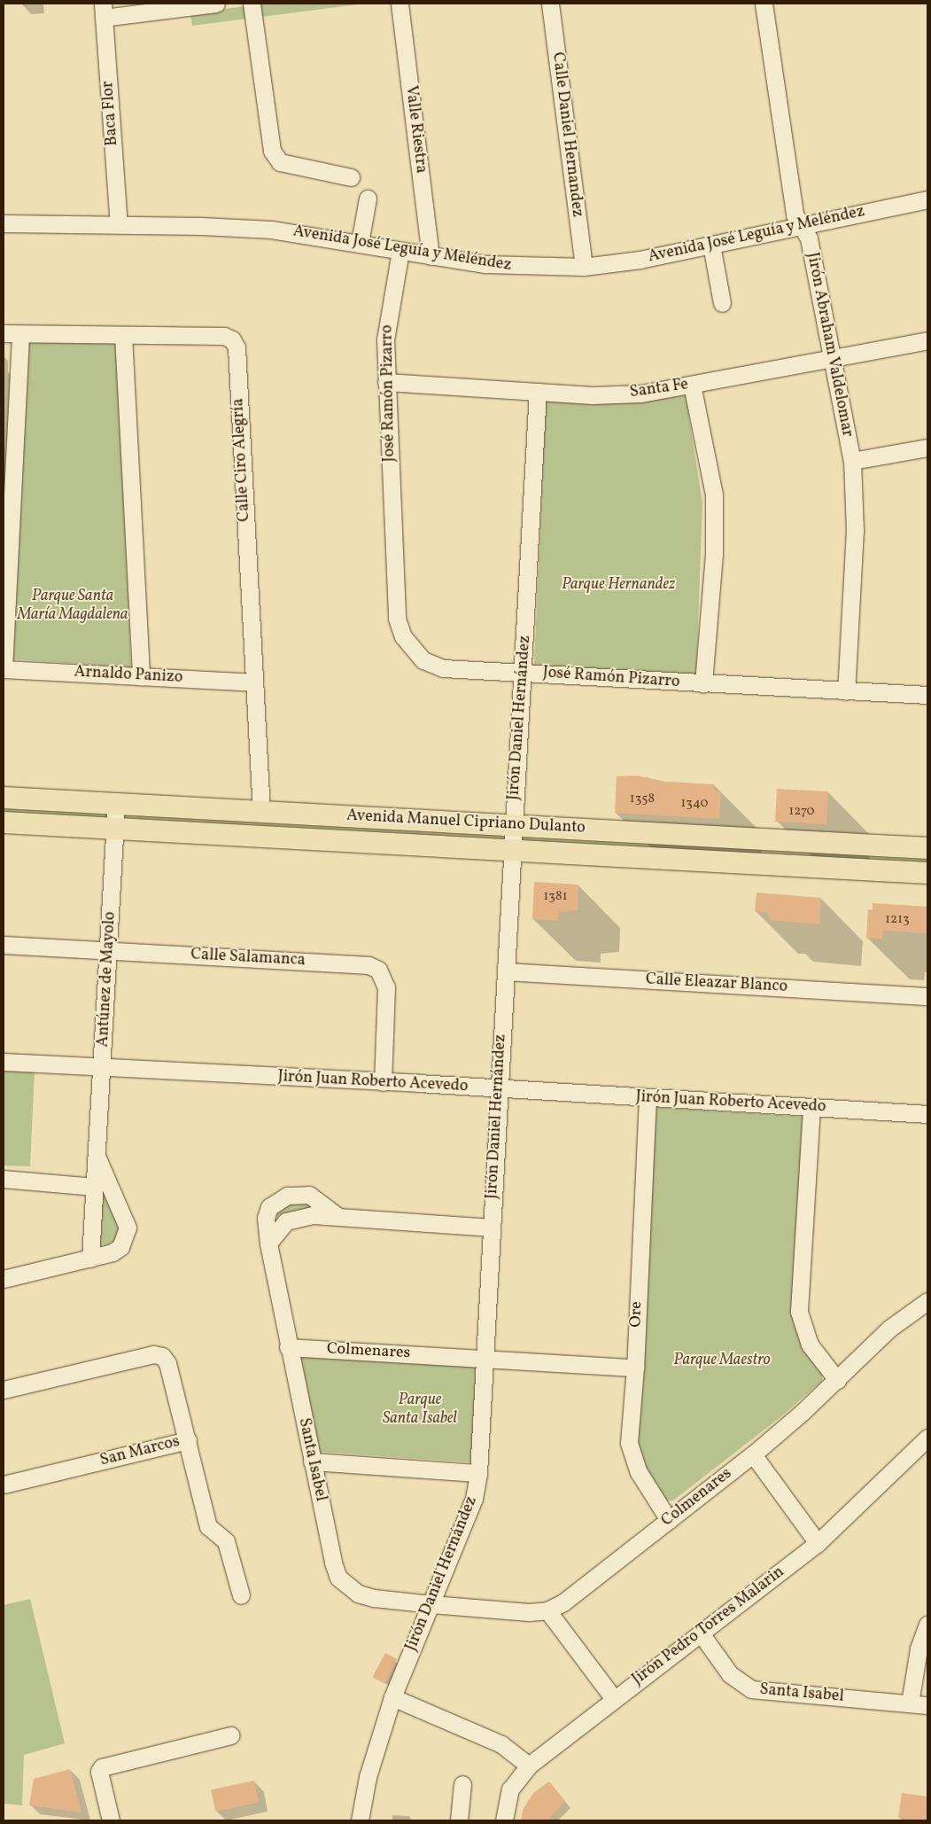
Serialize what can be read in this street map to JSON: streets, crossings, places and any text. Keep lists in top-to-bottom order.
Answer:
{
  "streets": {
    "main road": ["Avenida Manuel Cipriano Dulanto"],
    "street": [
      "Baca Flor",
      "Valle Riestra",
      "Calle Daniel Hernandez",
      "Avenida José Leguía y Meléndez",
      "Jirón Abraham Valdelomar",
      "Santa Fe",
      "José Ramón Pizarro",
      "Calle Ciro Alegría",
      "Arnaldo Panizo",
      "Jirón Daniel Hernández",
      "Calle Salamanca",
      "Antúnez de Mayolo",
      "Calle Eleazar Blanco",
      "Jirón Juan Roberto Acevedo",
      "Ore",
      "Colmenares",
      "San Marcos",
      "Santa Isabel",
      "Jirón Pedro Torres Malarin"
    ]
  },
  "crossings": [
    ["Baca Flor", "Avenida José Leguía y Meléndez"],
    ["Valle Riestra", "Avenida José Leguía y Meléndez"],
    ["Calle Daniel Hernandez", "Avenida José Leguía y Meléndez"],
    ["Avenida José Leguía y Meléndez", "Jirón Abraham Valdelomar"],
    ["Avenida José Leguía y Meléndez", "José Ramón Pizarro"],
    ["Jirón Abraham Valdelomar", "Santa Fe"],
    ["Jirón Abraham Valdelomar", "José Ramón Pizarro"],
    ["Santa Fe", "José Ramón Pizarro"],
    ["Santa Fe", "Jirón Daniel Hernández"],
    ["José Ramón Pizarro", "Jirón Daniel Hernández"],
    ["Calle Ciro Alegría", "Arnaldo Panizo"],
    ["Calle Ciro Alegría", "Avenida Manuel Cipriano Dulanto"],
    ["Jirón Daniel Hernández", "Avenida Manuel Cipriano Dulanto"],
    ["Jirón Daniel Hernández", "Calle Eleazar Blanco"],
    ["Jirón Daniel Hernández", "Jirón Juan Roberto Acevedo"],
    ["Jirón Daniel Hernández", "Colmenares"],
    ["Jirón Daniel Hernández", "Santa Isabel"],
    ["Avenida Manuel Cipriano Dulanto", "Antúnez de Mayolo"],
    ["Calle Salamanca", "Antúnez de Mayolo"],
    ["Calle Salamanca", "Jirón Juan Roberto Acevedo"],
    ["Antúnez de Mayolo", "Jirón Juan Roberto Acevedo"],
    ["Jirón Juan Roberto Acevedo", "Ore"],
    ["Ore", "Colmenares"],
    ["Colmenares", "Santa Isabel"],
    ["Santa Isabel", "Jirón Pedro Torres Malarin"]
  ],
  "parks": [
    "Parque Hernandez",
    "Parque Santa María Magdalena",
    "Parque Maestro",
    "Parque Santa Isabel"
  ],
  "house_numbers": [
    "1358",
    "1340",
    "1270",
    "1381",
    "1213"
  ]
}
